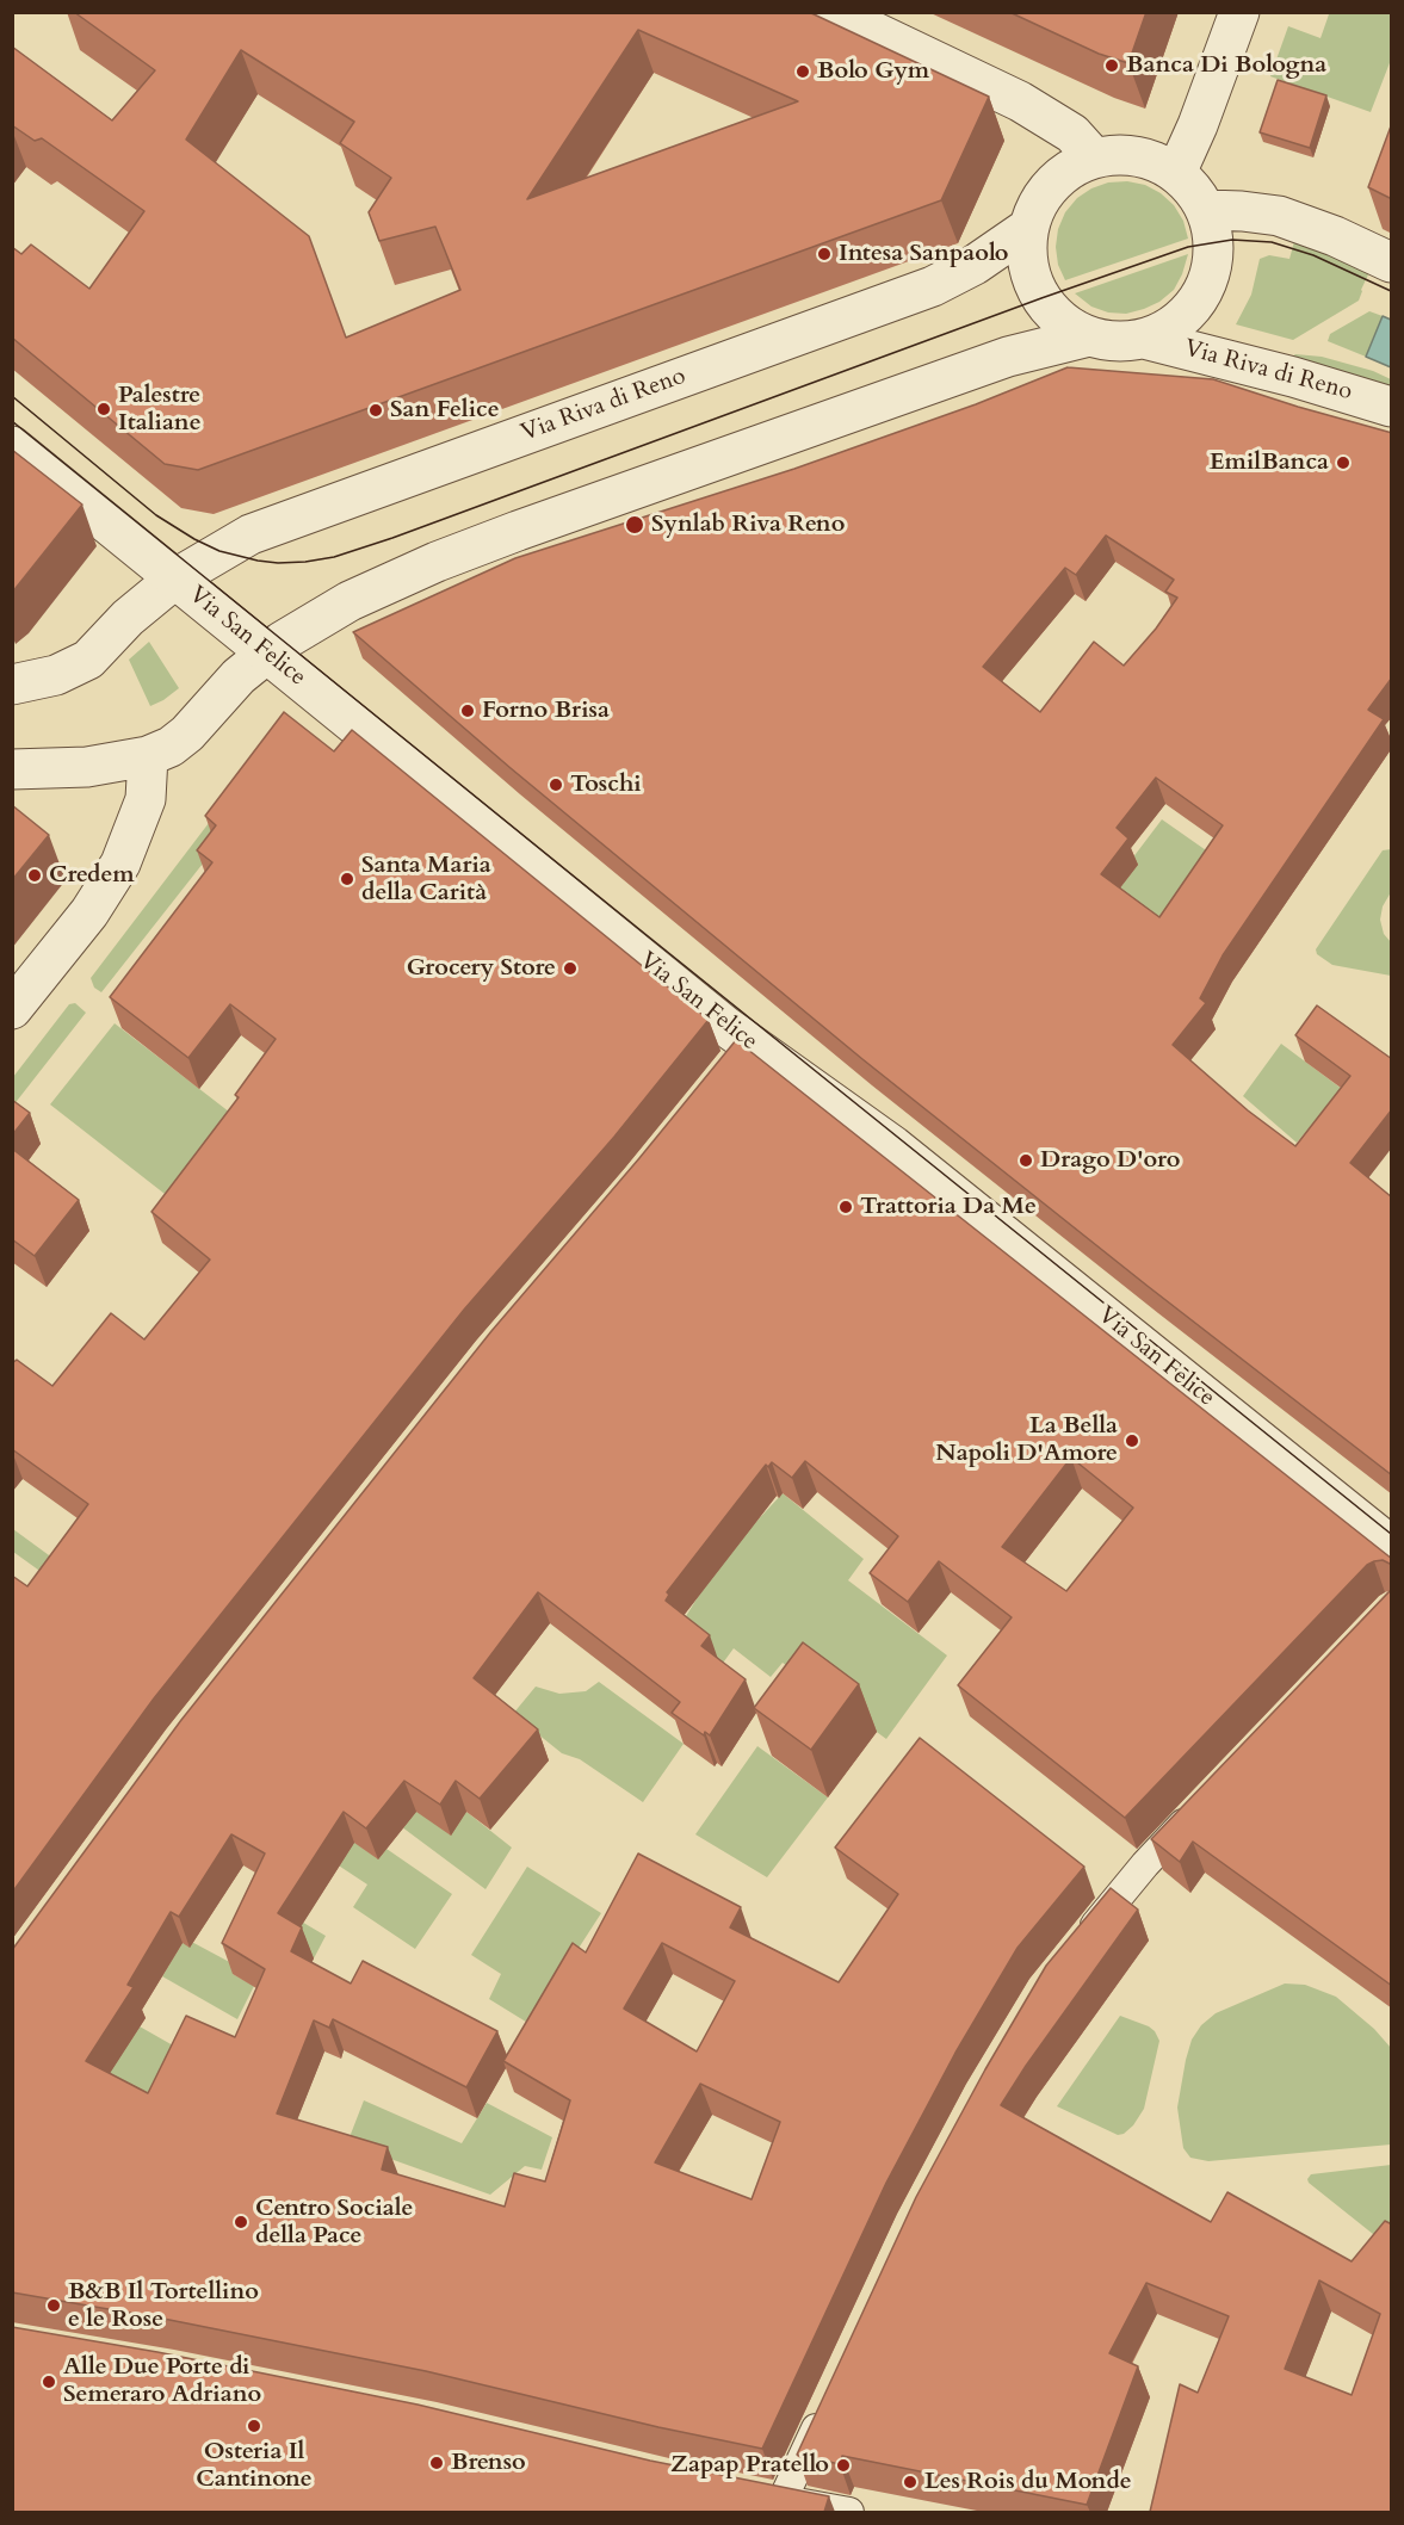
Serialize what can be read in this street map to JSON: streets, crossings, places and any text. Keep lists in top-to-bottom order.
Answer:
{
  "streets": {
    "street": ["Via Riva di Reno", "Via San Felice"]
  },
  "crossings": [
    ["Via Riva di Reno", "Via San Felice"]
  ],
  "places": [
    "Banca Di Bologna",
    "Bolo Gym",
    "Intesa Sanpaolo",
    "Palestre Italiane",
    "San Felice",
    "EmilBanca",
    "Synlab Riva Reno",
    "Forno Brisa",
    "Toschi",
    "Credem",
    "Santa Maria della Carità",
    "Grocery Store",
    "Drago D'oro",
    "Trattoria Da Me",
    "La Bella Napoli D'Amore",
    "Centro Sociale della Pace",
    "B&B Il Tortellino e le Rose",
    "Alle Due Porte di Semeraro Adriano",
    "Osteria Il Cantinone",
    "Brenso",
    "Zapap Pratello",
    "Les Rois du Monde"
  ]
}
